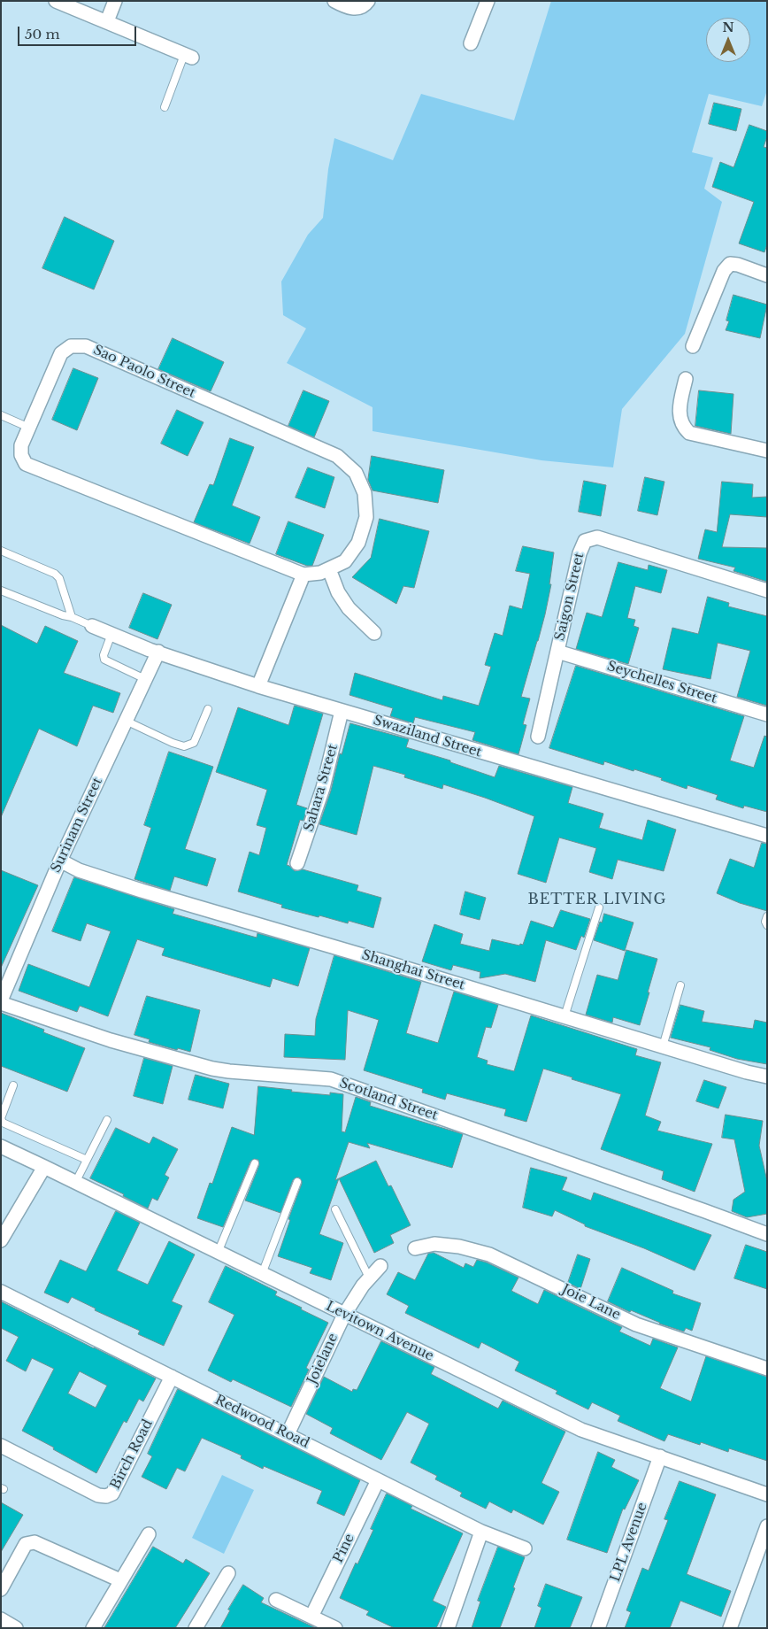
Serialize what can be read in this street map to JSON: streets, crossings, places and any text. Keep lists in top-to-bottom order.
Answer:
{
  "streets": {
    "street": [
      "Sao Paolo Street",
      "Saigon Street",
      "Seychelles Street",
      "Swaziland Street",
      "Sahara Street",
      "Surinam Street",
      "Shanghai Street",
      "Scotland Street",
      "Joie Lane",
      "Levitown Avenue",
      "Joielane",
      "Redwood Road",
      "Birch Road",
      "LPL Avenue",
      "Pine"
    ]
  },
  "crossings": [
    ["Saigon Street", "Seychelles Street"],
    ["Swaziland Street", "Sahara Street"],
    ["Swaziland Street", "Surinam Street"],
    ["Surinam Street", "Shanghai Street"],
    ["Surinam Street", "Scotland Street"],
    ["Levitown Avenue", "Joielane"],
    ["Levitown Avenue", "LPL Avenue"],
    ["Joielane", "Redwood Road"],
    ["Redwood Road", "Birch Road"],
    ["Redwood Road", "Pine"]
  ],
  "districts": ["BETTER LIVING"],
  "scale_bar": "50 m",
  "north": "top"
}
